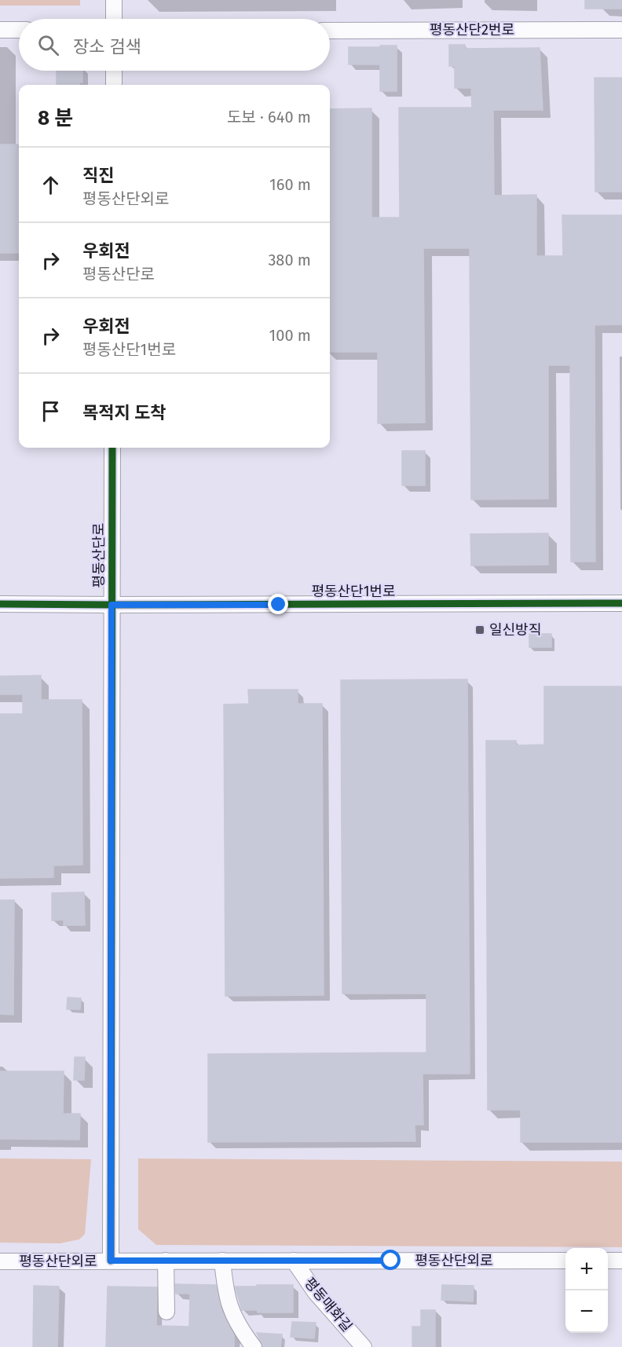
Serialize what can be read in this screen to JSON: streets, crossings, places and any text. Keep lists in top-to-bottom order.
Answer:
{
  "streets": {
    "street": [
      "평동산단2번로",
      "평동산단로",
      "평동산단1번로",
      "평동산단외로",
      "평동매화길"
    ]
  },
  "crossings": [
    ["평동산단로", "평동산단1번로"],
    ["평동산단로", "평동산단외로"],
    ["평동산단외로", "평동매화길"]
  ],
  "places": {
    "transit": ["일신방직"]
  },
  "page": {
    "search": "장소 검색",
    "heading": ["8 분", "도보 · 640 m"],
    "list": [
      ["직진", "평동산단외로", "160 m"],
      ["우회전", "평동산단로", "380 m"],
      ["우회전", "평동산단1번로", "100 m"],
      "목적지 도착"
    ],
    "map_buttons": ["+", "−"]
  }
}
